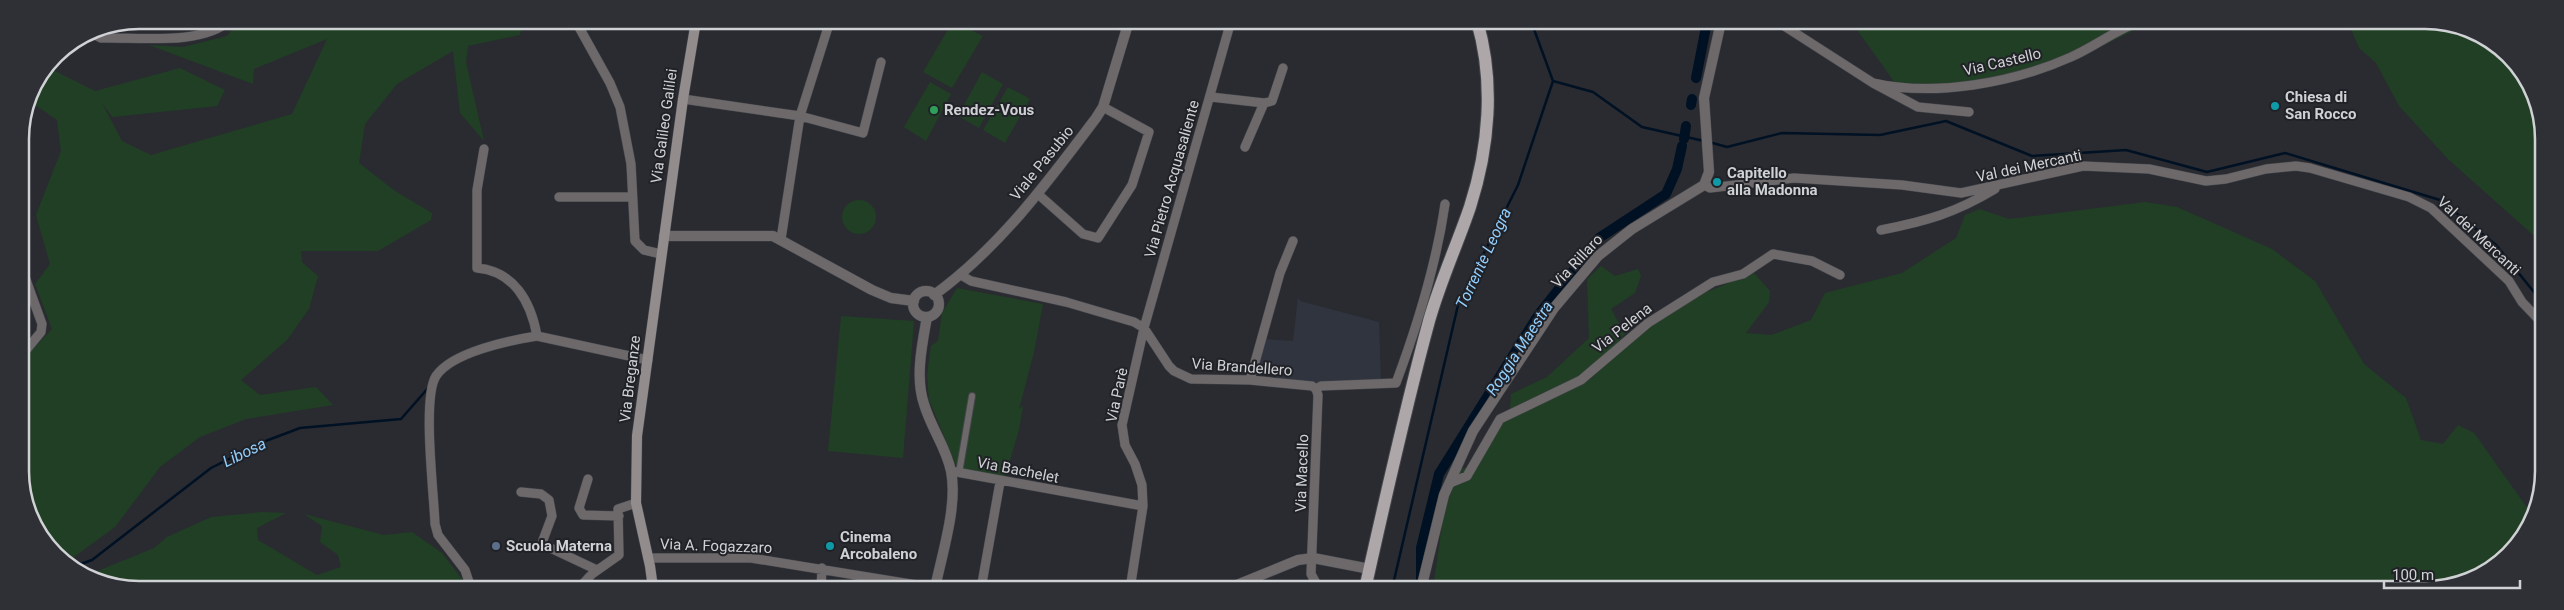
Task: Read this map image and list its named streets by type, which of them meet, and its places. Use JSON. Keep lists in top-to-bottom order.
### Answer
{
  "streets": {
    "main road": ["Via Galileo Galilei", "Via Breganze"],
    "street": [
      "Via Castello",
      "Viale Pasubio",
      "Val dei Mercanti",
      "Via Pietro Acquasaliente",
      "Via Rillaro",
      "Via Pelena",
      "Via Brandellero",
      "Via Parè",
      "Via Bachelet",
      "Via Macello",
      "Via A. Fogazzaro"
    ]
  },
  "crossings": [
    ["Via Galileo Galilei", "Via Breganze"],
    ["Val dei Mercanti", "Via Rillaro"],
    ["Via Pietro Acquasaliente", "Via Brandellero"],
    ["Via Pietro Acquasaliente", "Via Parè"],
    ["Via Rillaro", "Via Pelena"],
    ["Via Brandellero", "Via Macello"],
    ["Via Breganze", "Via A. Fogazzaro"],
    ["Via Parè", "Via Bachelet"]
  ],
  "water": ["Torrente Leogra", "Roggia Maestra", "Libosa"],
  "places": [
    "Chiesa di San Rocco",
    "Rendez-Vous",
    "Capitello alla Madonna",
    "Scuola Materna",
    "Cinema Arcobaleno"
  ],
  "scale_bar": "100 m"
}
